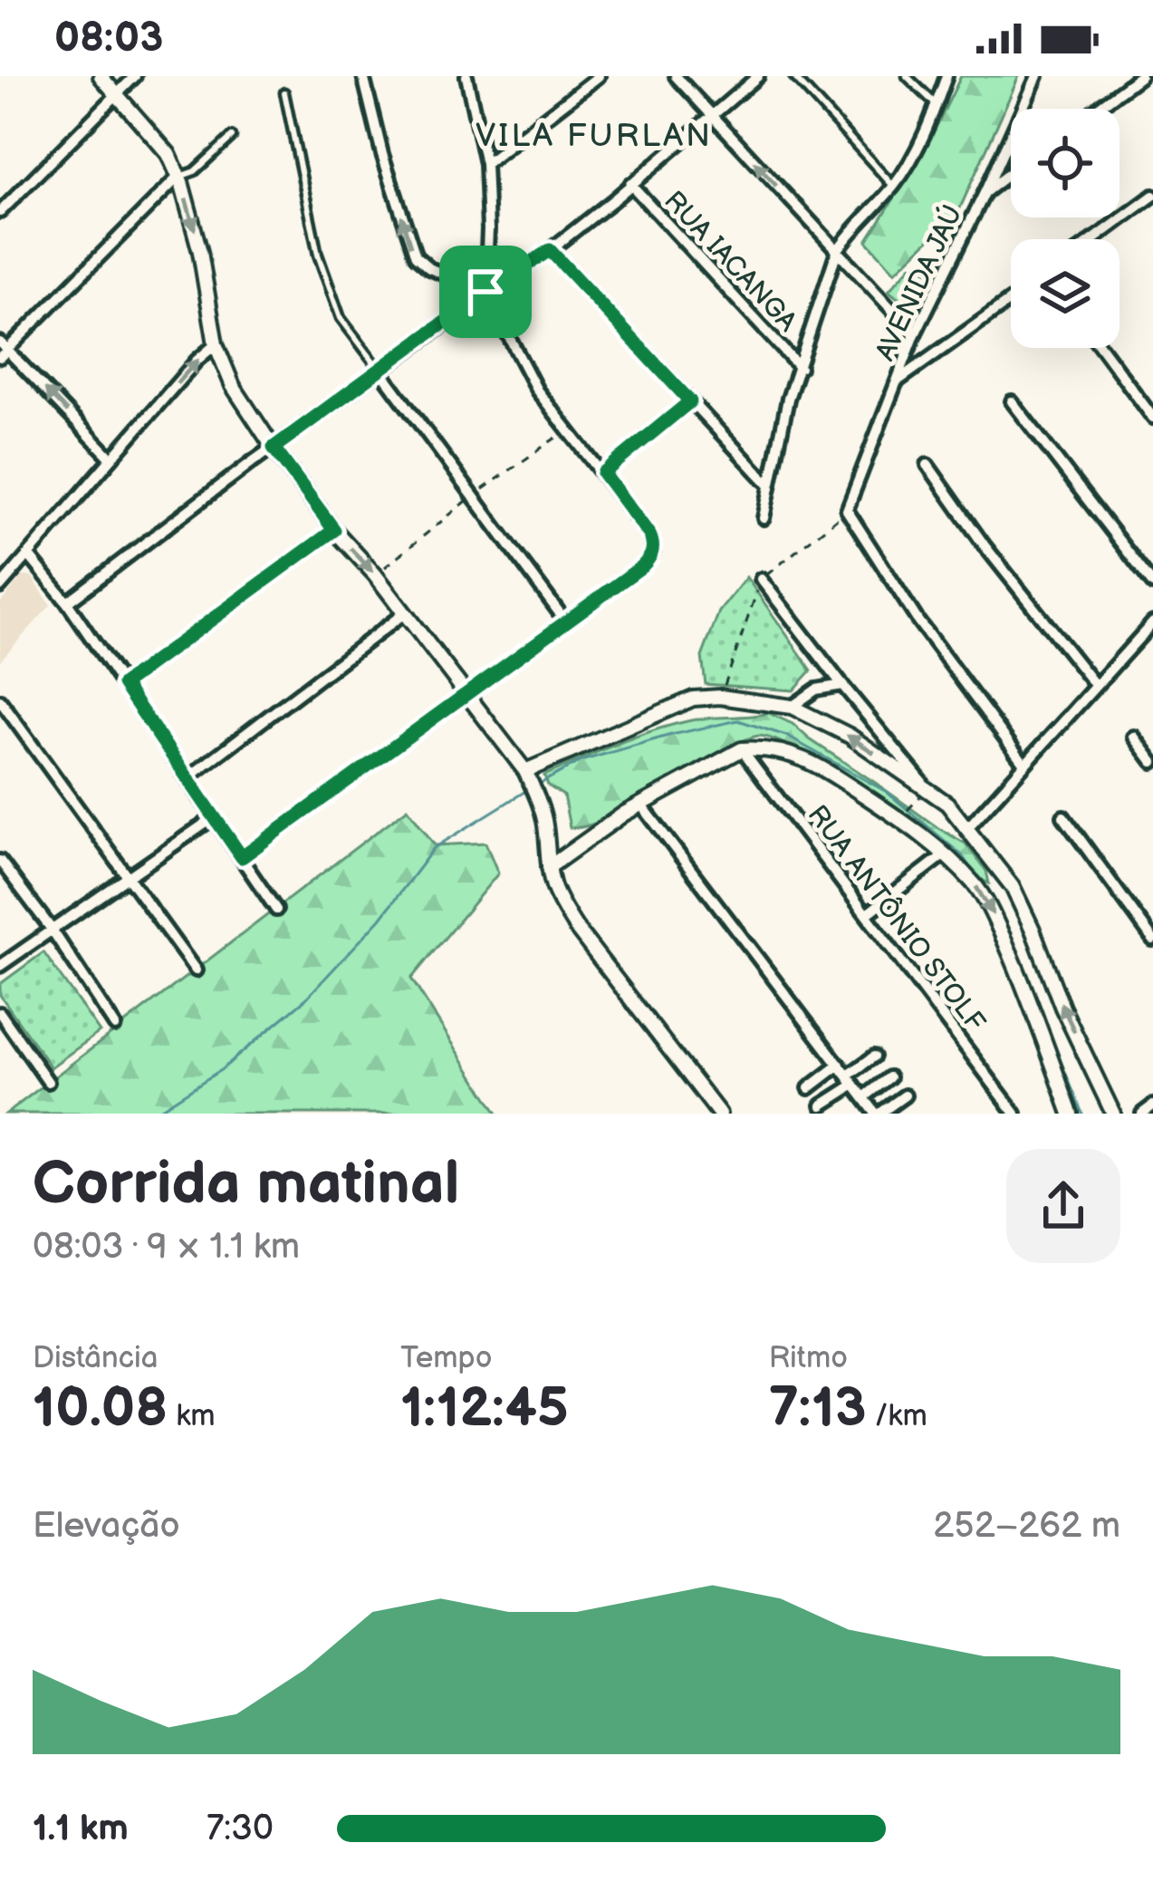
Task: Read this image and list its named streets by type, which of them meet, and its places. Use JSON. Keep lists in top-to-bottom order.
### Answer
{
  "streets": {
    "street": ["RUA IACANGA", "AVENIDA JAÚ", "RUA ANTÔNIO STOLF"]
  },
  "districts": ["VILA FURLAN"],
  "page": {
    "status": "08:03",
    "heading": ["Corrida matinal", "08:03 · 9 × 1.1 km"],
    "stats": [
      ["Distância", "10.08 km"],
      ["Tempo", "1:12:45"],
      ["Ritmo", "7:13 /km"]
    ],
    "chart": ["Elevação", "252–262 m"],
    "list": [
      {
        "name": "1.1 km",
        "note": "7:30"
      }
    ]
  }
}
